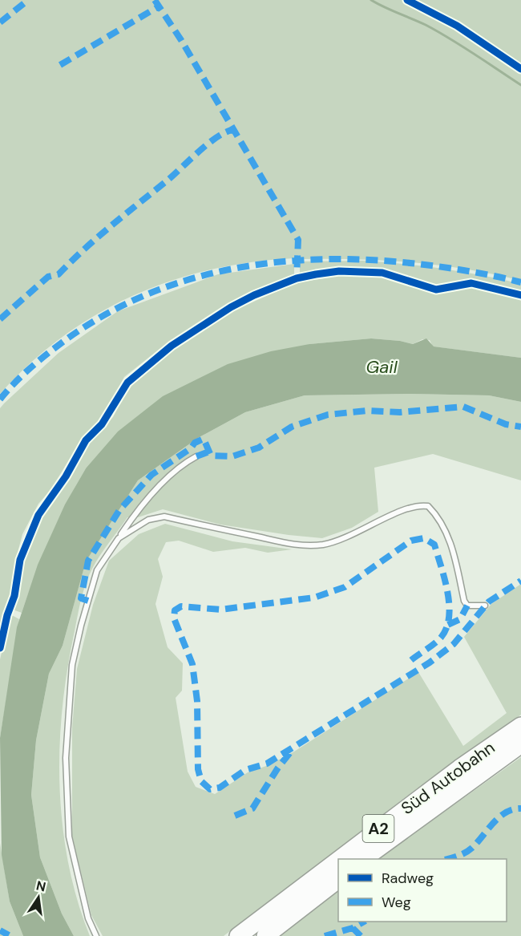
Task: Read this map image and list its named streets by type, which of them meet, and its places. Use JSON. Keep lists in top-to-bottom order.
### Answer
{
  "streets": {
    "highway": ["Süd Autobahn", "A2"]
  },
  "water": ["Gail"],
  "legend": ["Radweg", "Weg"],
  "north": "top"
}
